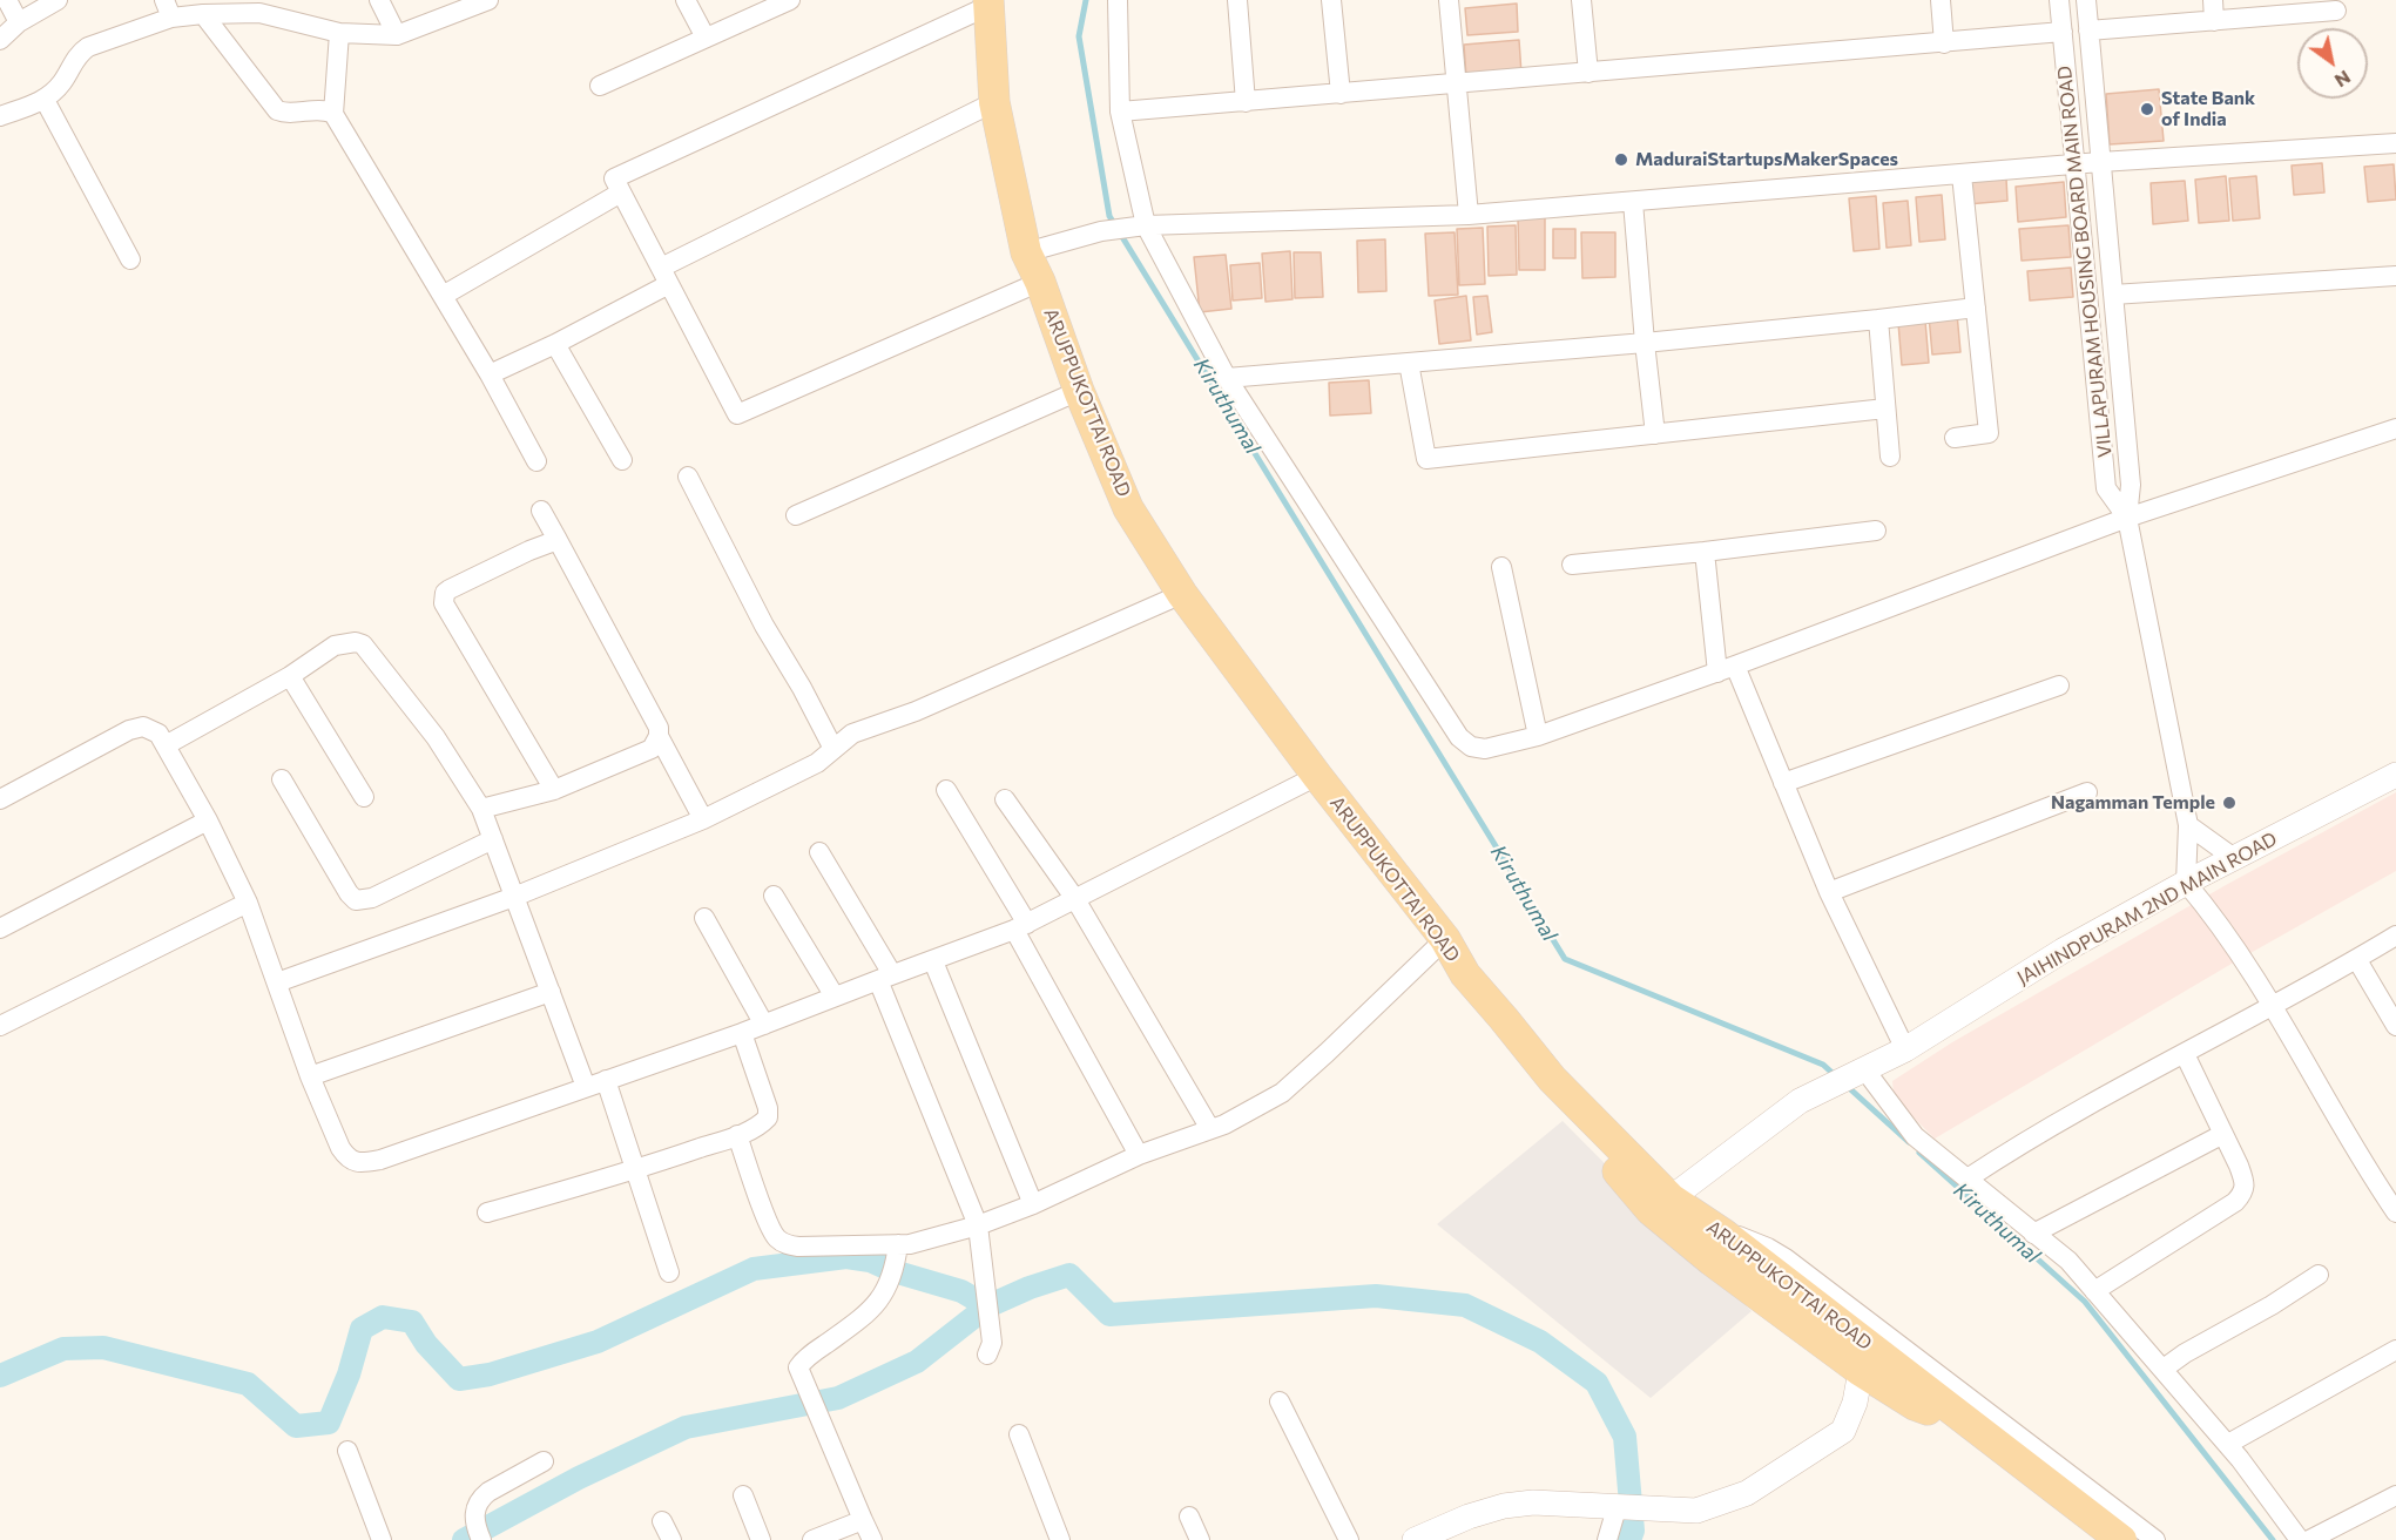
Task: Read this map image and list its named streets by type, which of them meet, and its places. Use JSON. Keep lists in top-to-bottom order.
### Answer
{
  "streets": {
    "main road": ["ARUPPUKOTTAI ROAD"],
    "street": ["VILLAPURAM HOUSING BOARD MAIN ROAD", "JAIHINDPURAM 2ND MAIN ROAD"]
  },
  "crossings": [
    ["VILLAPURAM HOUSING BOARD MAIN ROAD", "JAIHINDPURAM 2ND MAIN ROAD"],
    ["ARUPPUKOTTAI ROAD", "JAIHINDPURAM 2ND MAIN ROAD"]
  ],
  "water": ["Kiruthumal"],
  "places": ["State Bank of India", "MaduraiStartupsMakerSpaces", "Nagamman Temple"],
  "north": "bottom right"
}
